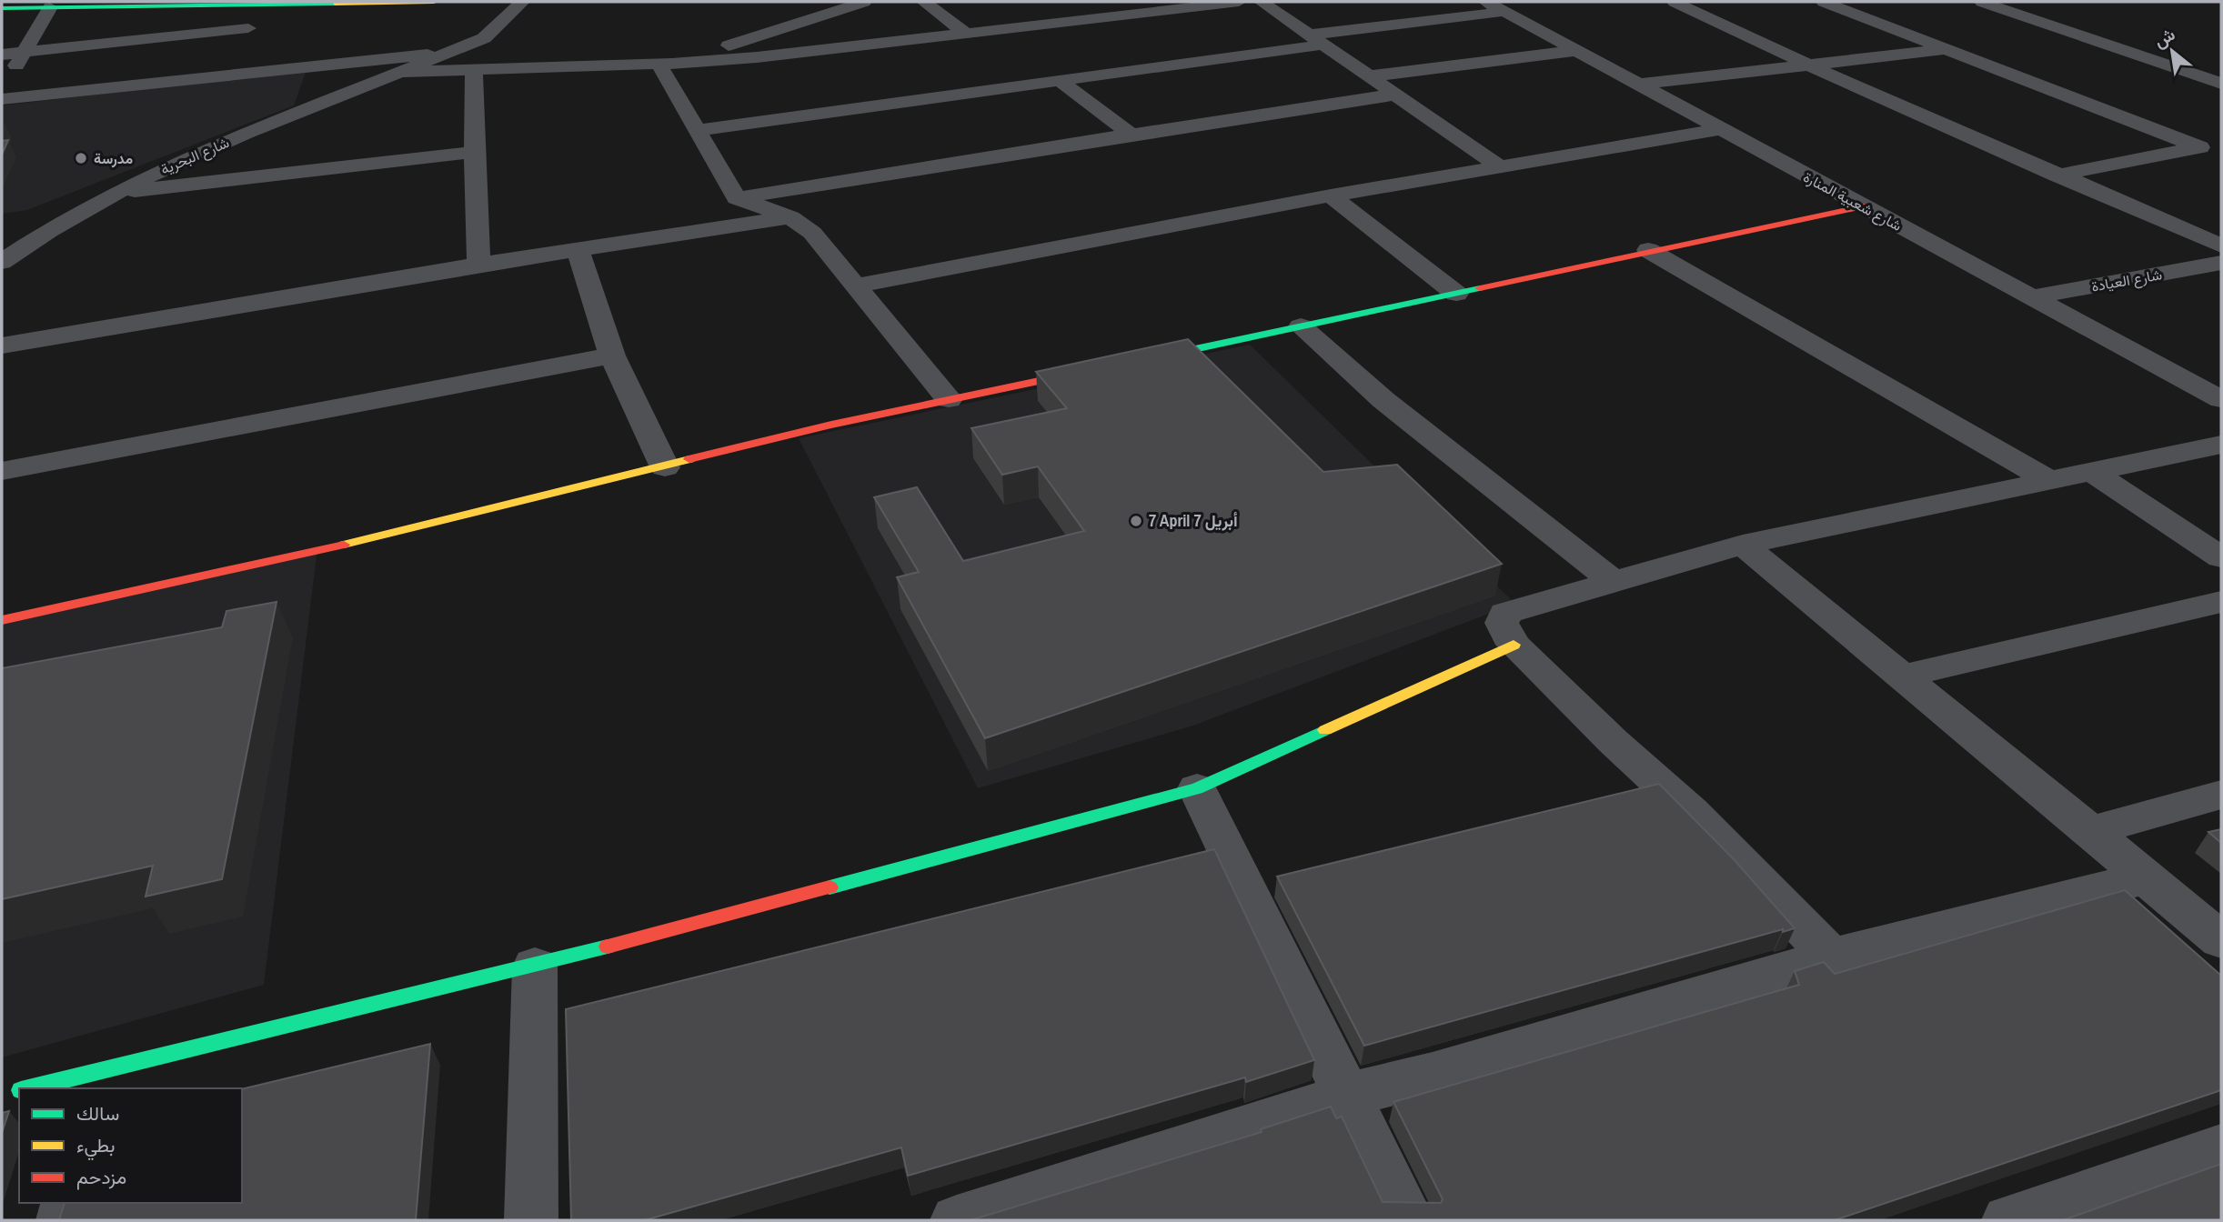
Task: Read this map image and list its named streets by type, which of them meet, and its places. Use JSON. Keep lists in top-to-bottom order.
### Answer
{
  "streets": {
    "street": ["شارع البحرية", "شارع شعبية المنارة", "شارع العيادة"]
  },
  "crossings": [
    ["شارع شعبية المنارة", "شارع العيادة"]
  ],
  "places": ["مدرسة", "7 April 7 أبريل"],
  "legend": ["سالك", "بطيء", "مزدحم"],
  "north": "top left"
}
